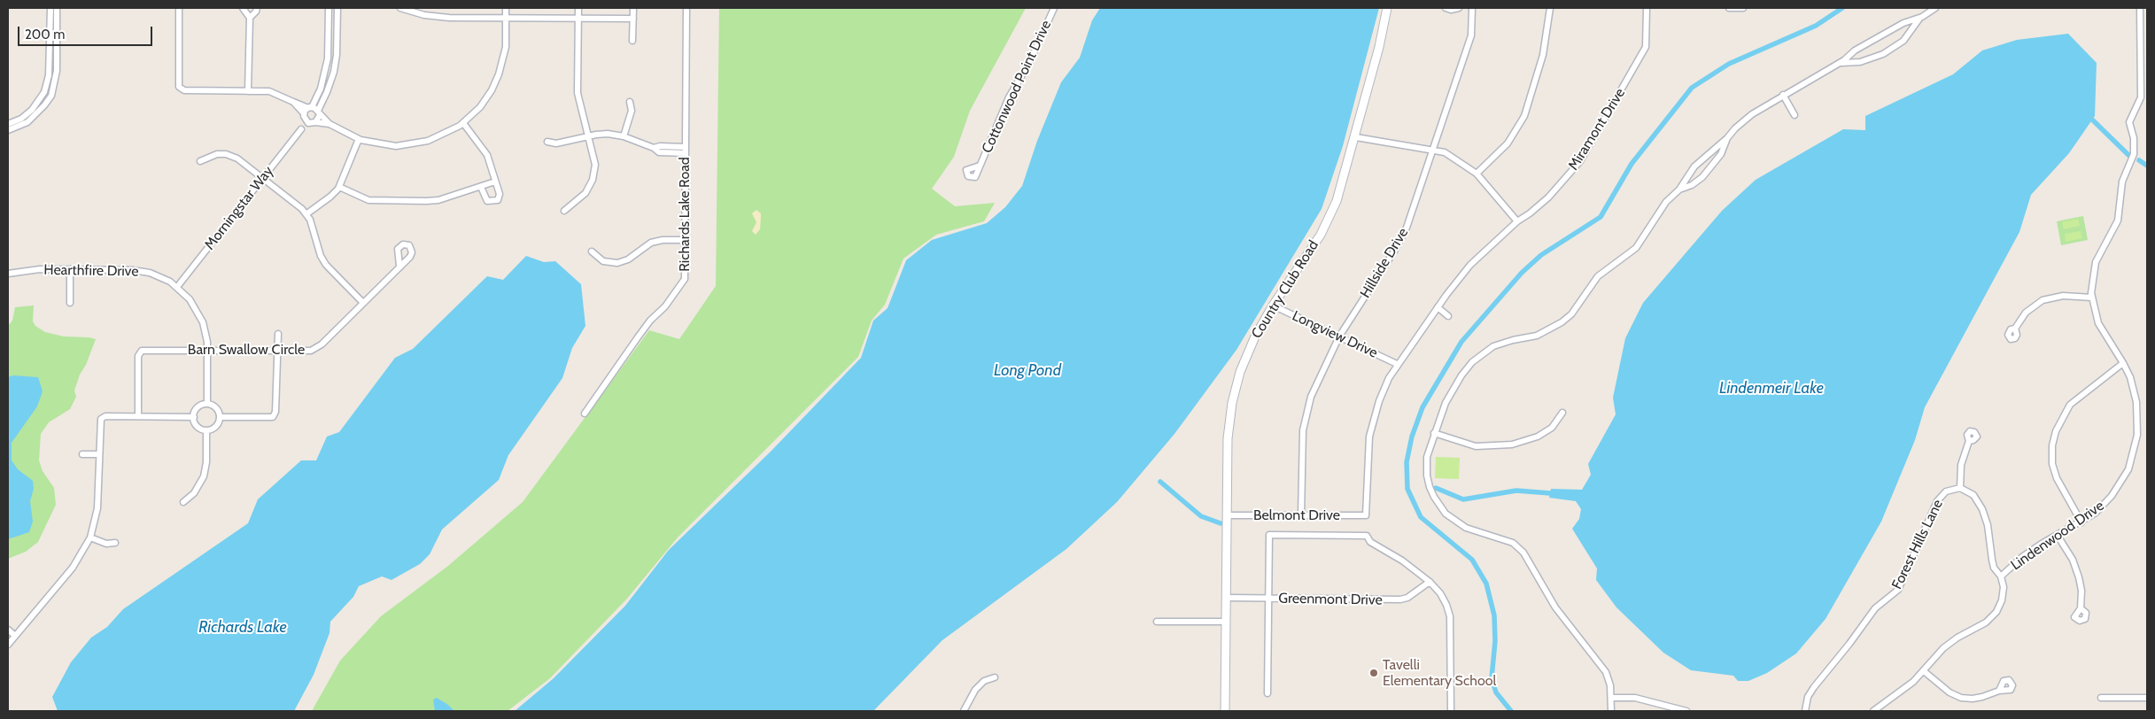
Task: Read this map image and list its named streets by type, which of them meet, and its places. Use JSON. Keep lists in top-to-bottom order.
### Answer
{
  "streets": {
    "street": [
      "Cottonwood Point Drive",
      "Miramont Drive",
      "Morningstar Way",
      "Richards Lake Road",
      "Hillside Drive",
      "Hearthfire Drive",
      "Country Club Road",
      "Longview Drive",
      "Barn Swallow Circle",
      "Belmont Drive",
      "Lindenwood Drive",
      "Forest Hills Lane",
      "Greenmont Drive"
    ]
  },
  "crossings": [
    ["Miramont Drive", "Longview Drive"],
    ["Miramont Drive", "Belmont Drive"],
    ["Morningstar Way", "Hearthfire Drive"],
    ["Hillside Drive", "Longview Drive"],
    ["Hillside Drive", "Belmont Drive"],
    ["Hearthfire Drive", "Barn Swallow Circle"],
    ["Country Club Road", "Longview Drive"],
    ["Country Club Road", "Belmont Drive"],
    ["Country Club Road", "Greenmont Drive"],
    ["Lindenwood Drive", "Forest Hills Lane"]
  ],
  "water": ["Long Pond", "Lindenmeir Lake", "Richards Lake"],
  "places": ["Tavelli Elementary School"],
  "scale_bar": "200 m"
}
